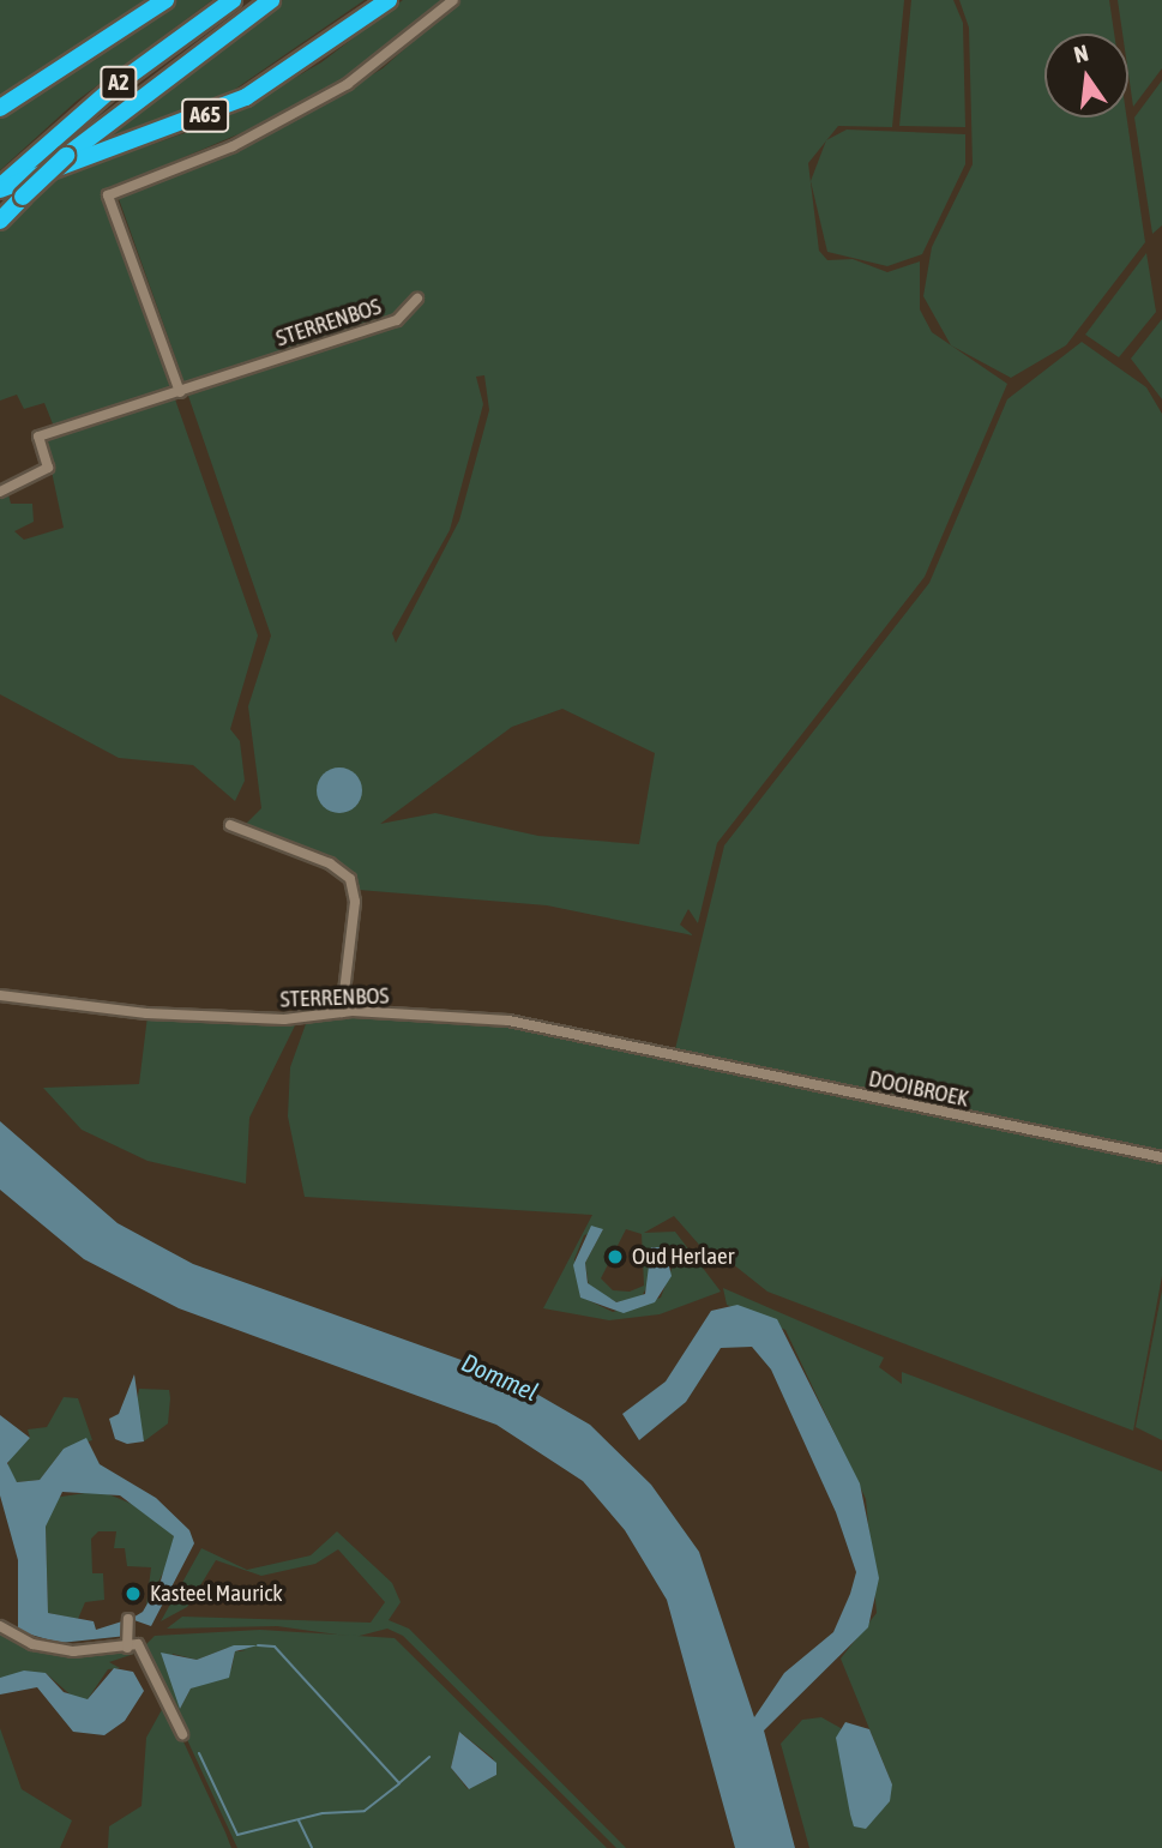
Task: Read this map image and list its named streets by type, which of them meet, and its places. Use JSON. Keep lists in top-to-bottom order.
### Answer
{
  "streets": {
    "highway": ["A2", "A65"],
    "street": ["STERRENBOS", "DOOIBROEK"]
  },
  "crossings": [
    ["A2", "A65"],
    ["STERRENBOS", "DOOIBROEK"]
  ],
  "water": ["Dommel"],
  "places": ["Oud Herlaer", "Kasteel Maurick"],
  "north": "top"
}
